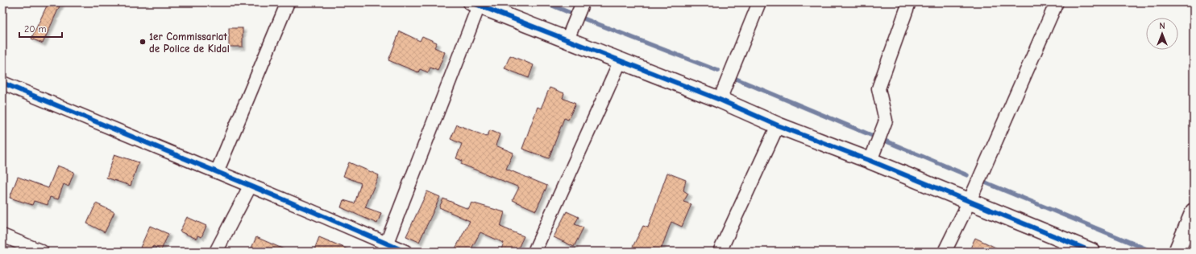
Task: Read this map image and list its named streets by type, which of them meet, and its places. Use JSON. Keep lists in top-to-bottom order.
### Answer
{
  "places": ["1er Commissariat de Police de Kidal"],
  "scale_bar": "20 m",
  "north": "top"
}
